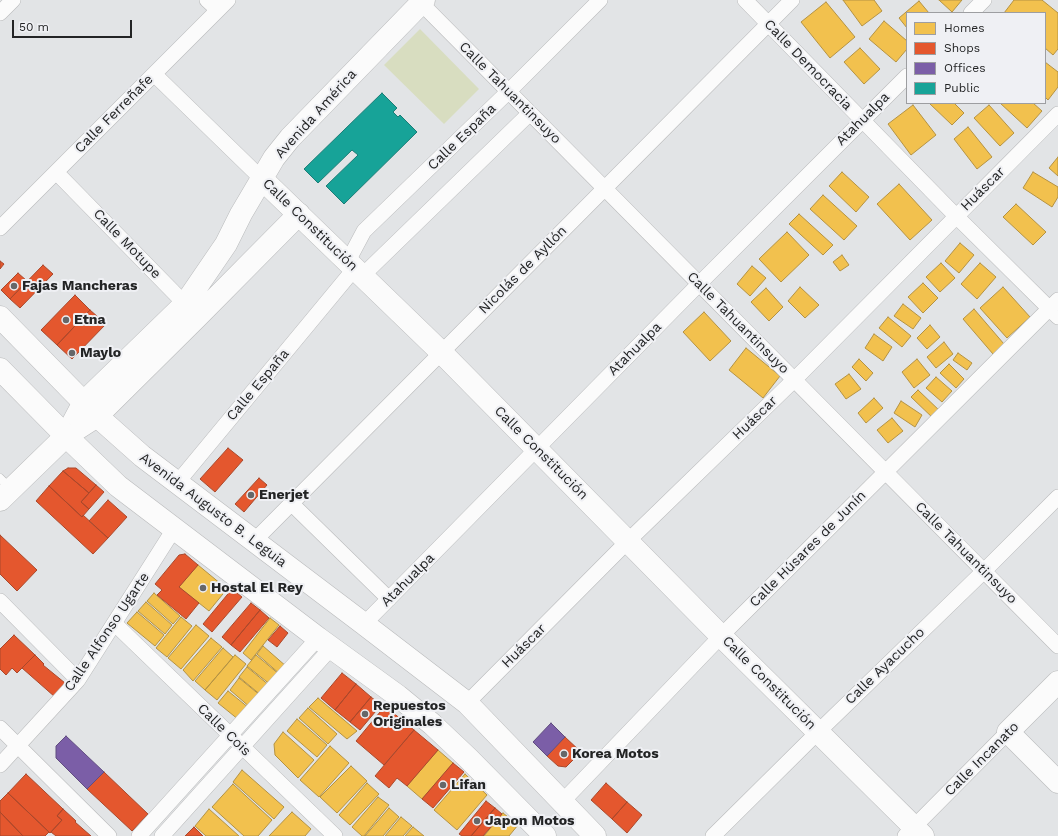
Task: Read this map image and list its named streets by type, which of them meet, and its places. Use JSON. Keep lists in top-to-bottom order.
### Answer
{
  "streets": {
    "street": [
      "Calle Democracia",
      "Calle Tahuantinsuyo",
      "Calle Ferreñafe",
      "Avenida América",
      "Atahualpa",
      "Calle España",
      "Huáscar",
      "Calle Constitución",
      "Calle Motupe",
      "Nicolás de Ayllón",
      "Avenida Augusto B. Leguia",
      "Calle Húsares de Junín",
      "Calle Alfonso Ugarte",
      "Calle Ayacucho",
      "Calle Cois",
      "Calle Incanato"
    ]
  },
  "crossings": [
    ["Calle Democracia", "Atahualpa"],
    ["Calle Democracia", "Huáscar"],
    ["Calle Democracia", "Nicolás de Ayllón"],
    ["Calle Democracia", "Calle Húsares de Junín"],
    ["Calle Tahuantinsuyo", "Avenida América"],
    ["Calle Tahuantinsuyo", "Atahualpa"],
    ["Calle Tahuantinsuyo", "Calle España"],
    ["Calle Tahuantinsuyo", "Huáscar"],
    ["Calle Tahuantinsuyo", "Nicolás de Ayllón"],
    ["Calle Tahuantinsuyo", "Calle Húsares de Junín"],
    ["Calle Tahuantinsuyo", "Calle Ayacucho"],
    ["Calle Ferreñafe", "Calle Constitución"],
    ["Calle Ferreñafe", "Calle Motupe"],
    ["Avenida América", "Calle Constitución"],
    ["Avenida América", "Calle Motupe"],
    ["Avenida América", "Avenida Augusto B. Leguia"],
    ["Atahualpa", "Calle Constitución"],
    ["Atahualpa", "Avenida Augusto B. Leguia"],
    ["Calle España", "Calle Constitución"],
    ["Calle España", "Avenida Augusto B. Leguia"],
    ["Huáscar", "Calle Constitución"],
    ["Huáscar", "Avenida Augusto B. Leguia"],
    ["Calle Constitución", "Nicolás de Ayllón"],
    ["Calle Constitución", "Calle Húsares de Junín"],
    ["Calle Constitución", "Calle Ayacucho"],
    ["Calle Constitución", "Calle Incanato"],
    ["Nicolás de Ayllón", "Avenida Augusto B. Leguia"],
    ["Avenida Augusto B. Leguia", "Calle Húsares de Junín"],
    ["Calle Alfonso Ugarte", "Calle Cois"]
  ],
  "places": [
    "Fajas Mancheras",
    "Etna",
    "Maylo",
    "Enerjet",
    "Hostal El Rey",
    "Repuestos Originales",
    "Korea Motos",
    "Lifan",
    "Japon Motos"
  ],
  "legend": [
    "Homes",
    "Shops",
    "Offices",
    "Public"
  ],
  "scale_bar": "50 m"
}
